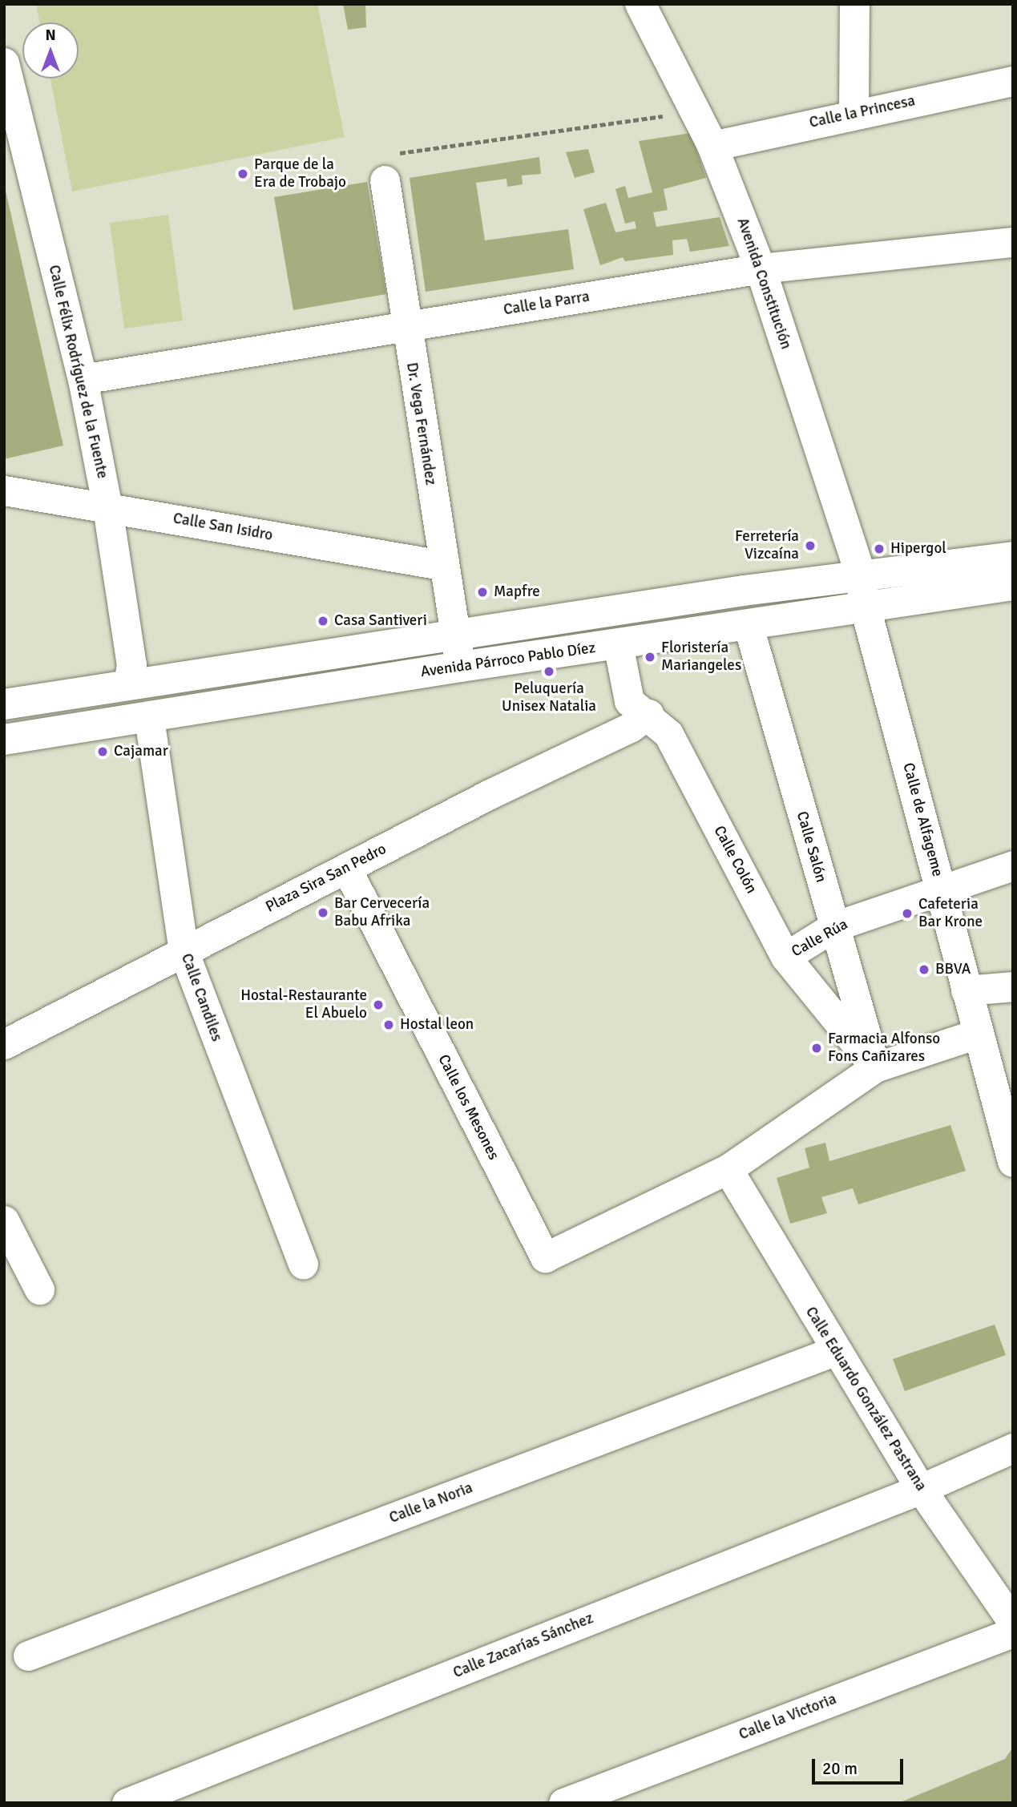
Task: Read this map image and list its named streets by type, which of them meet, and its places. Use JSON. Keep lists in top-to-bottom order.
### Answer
{
  "streets": {
    "main road": ["Avenida Constitución", "Avenida Párroco Pablo Díez", "Calle de Alfageme"],
    "street": [
      "Calle la Princesa",
      "Calle la Parra",
      "Calle Félix Rodríguez de la Fuente",
      "Dr. Vega Fernández",
      "Calle San Isidro",
      "Calle Salón",
      "Calle Colón",
      "Plaza Sira San Pedro",
      "Calle Rúa",
      "Calle Candiles",
      "Calle los Mesones",
      "Calle Eduardo González Pastrana",
      "Calle la Noria",
      "Calle Zacarías Sánchez",
      "Calle la Victoria"
    ]
  },
  "crossings": [
    ["Calle la Princesa", "Avenida Constitución"],
    ["Avenida Constitución", "Calle la Parra"],
    ["Avenida Constitución", "Avenida Párroco Pablo Díez"],
    ["Avenida Constitución", "Calle de Alfageme"],
    ["Calle la Parra", "Calle Félix Rodríguez de la Fuente"],
    ["Calle la Parra", "Dr. Vega Fernández"],
    ["Calle Félix Rodríguez de la Fuente", "Calle San Isidro"],
    ["Calle Félix Rodríguez de la Fuente", "Avenida Párroco Pablo Díez"],
    ["Dr. Vega Fernández", "Calle San Isidro"],
    ["Dr. Vega Fernández", "Avenida Párroco Pablo Díez"],
    ["Avenida Párroco Pablo Díez", "Calle de Alfageme"],
    ["Avenida Párroco Pablo Díez", "Calle Salón"],
    ["Avenida Párroco Pablo Díez", "Calle Colón"],
    ["Avenida Párroco Pablo Díez", "Calle Candiles"],
    ["Calle de Alfageme", "Calle Rúa"],
    ["Calle Salón", "Calle Colón"],
    ["Calle Salón", "Calle Rúa"],
    ["Calle Colón", "Plaza Sira San Pedro"],
    ["Calle Colón", "Calle Rúa"],
    ["Plaza Sira San Pedro", "Calle Candiles"],
    ["Plaza Sira San Pedro", "Calle los Mesones"],
    ["Calle los Mesones", "Calle Eduardo González Pastrana"],
    ["Calle Eduardo González Pastrana", "Calle la Noria"],
    ["Calle Eduardo González Pastrana", "Calle Zacarías Sánchez"]
  ],
  "places": [
    "Parque de la Era de Trobajo",
    "Ferretería Vizcaína",
    "Hipergol",
    "Mapfre",
    "Casa Santiveri",
    "Floristería Mariangeles",
    "Peluquería Unisex Natalia",
    "Cajamar",
    "Bar Cervecería Babu Afrika",
    "Cafeteria Bar Krone",
    "BBVA",
    "Hostal-Restaurante El Abuelo",
    "Hostal leon",
    "Farmacia Alfonso Fons Cañizares"
  ],
  "scale_bar": "20 m",
  "north": "top"
}
